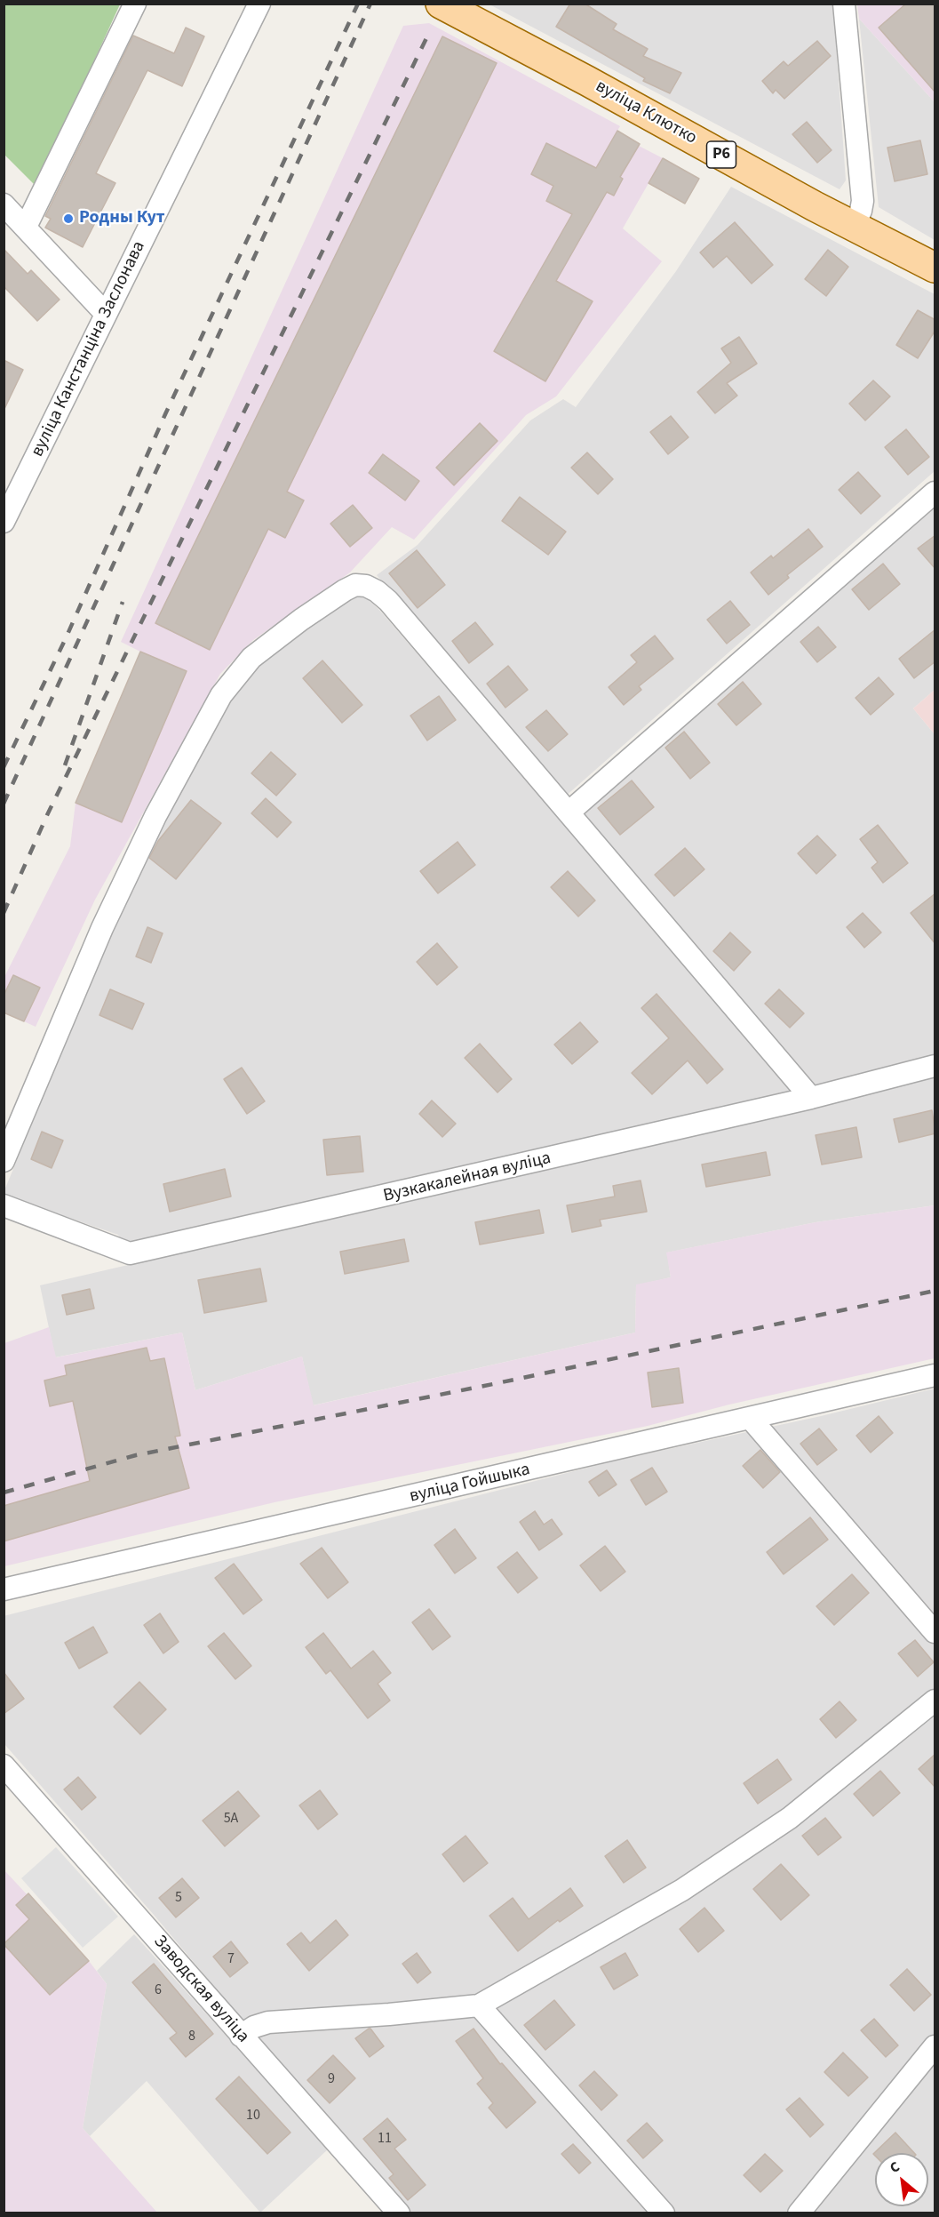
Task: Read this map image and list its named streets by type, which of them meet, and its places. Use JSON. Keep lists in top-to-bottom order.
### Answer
{
  "streets": {
    "main road": ["вуліца Клютко", "Р6"],
    "street": [
      "вуліца Канстанціна Заслонава",
      "Вузкакалейная вуліца",
      "вуліца Гойшыка",
      "Заводская вуліца"
    ]
  },
  "places": ["Родны Кут"],
  "house_numbers": [
    "5А",
    "5",
    "7",
    "6",
    "8",
    "9",
    "10",
    "11"
  ],
  "north": "top left"
}
